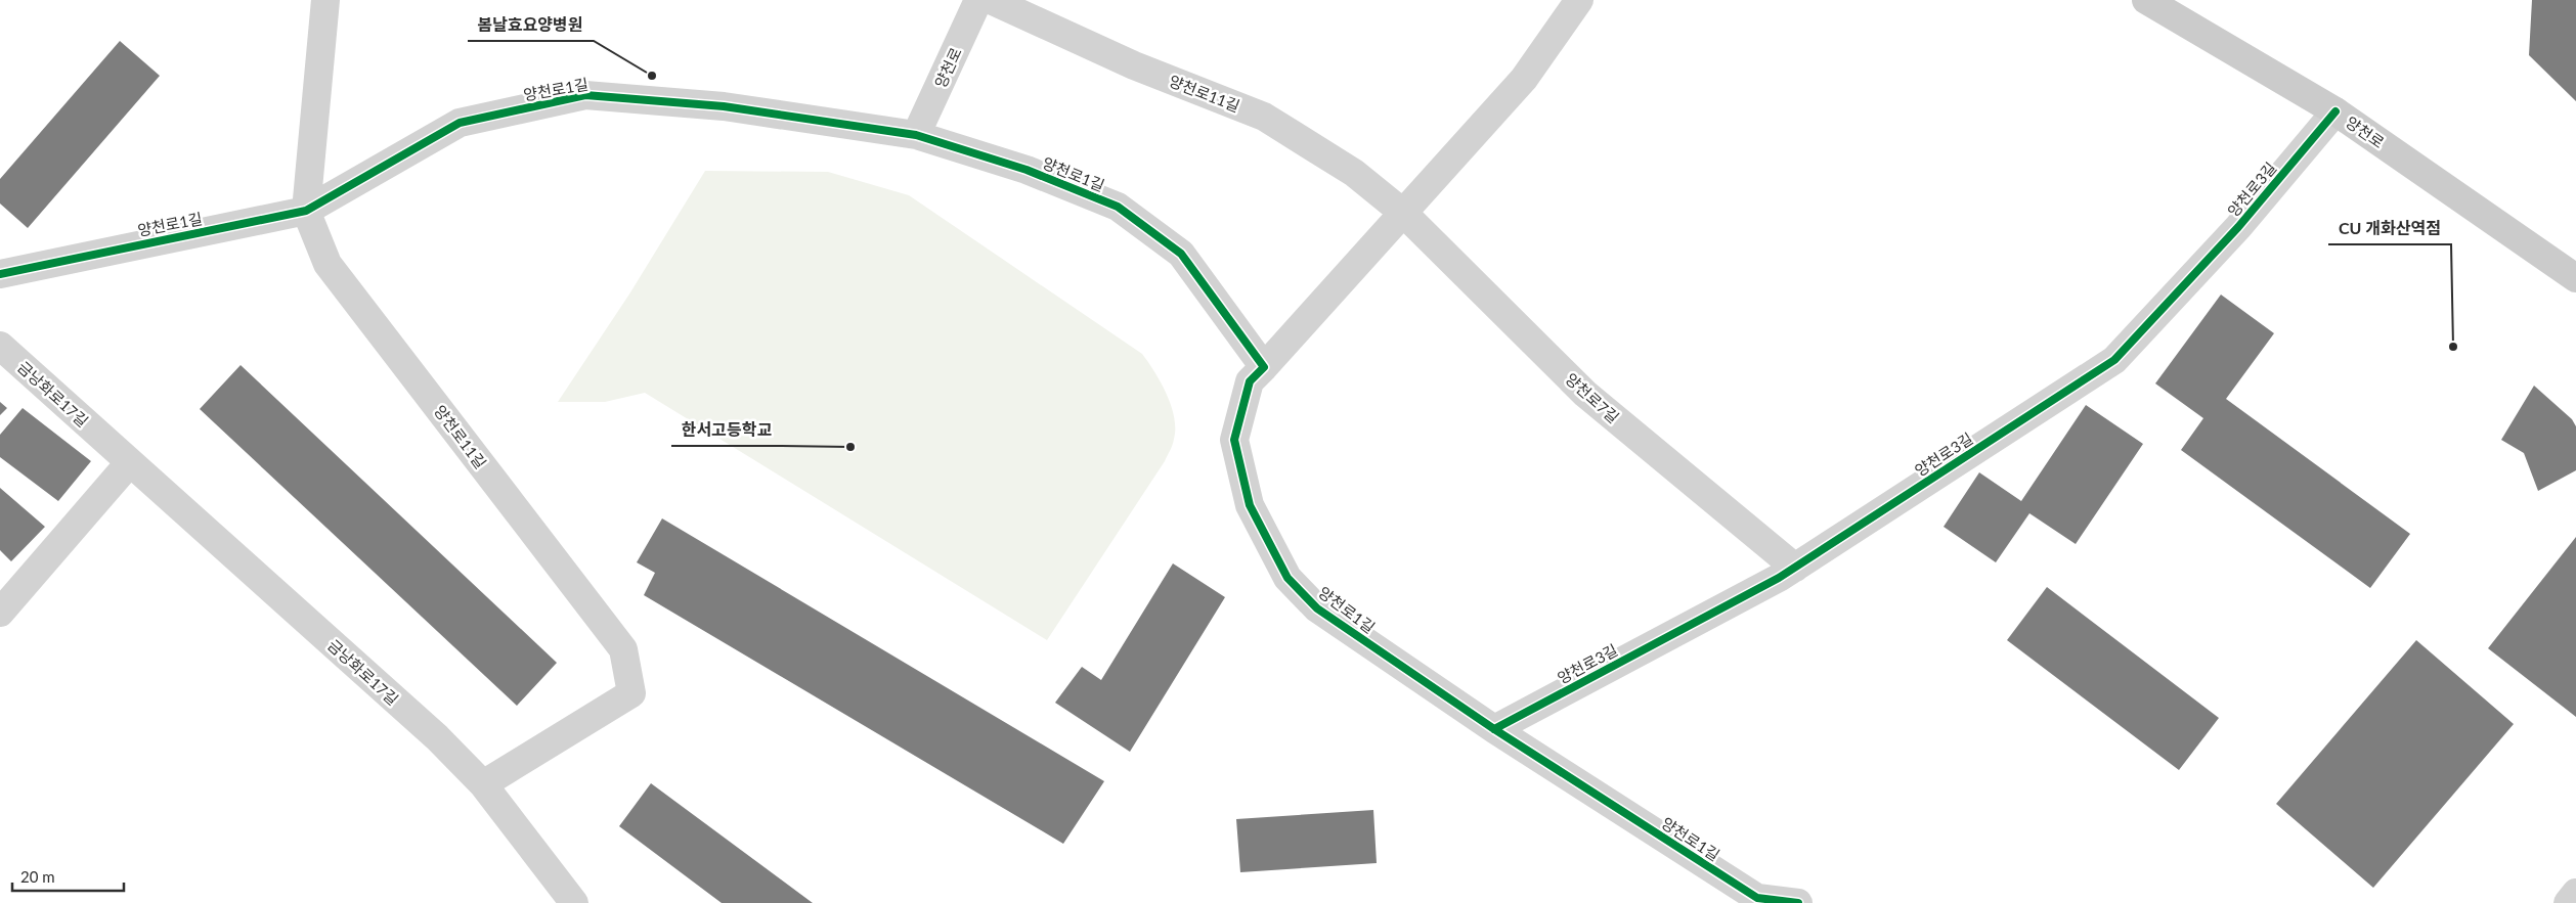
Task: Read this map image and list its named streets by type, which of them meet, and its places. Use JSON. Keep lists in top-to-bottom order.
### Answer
{
  "streets": {
    "main road": ["양천로"],
    "street": [
      "양천로1길",
      "양천로11길",
      "양천로3길",
      "금낭화로17길",
      "양천로7길"
    ]
  },
  "crossings": [
    ["양천로", "양천로1길"],
    ["양천로", "양천로3길"],
    ["양천로1길", "양천로11길"],
    ["양천로1길", "양천로3길"],
    ["양천로11길", "금낭화로17길"],
    ["양천로11길", "양천로7길"],
    ["양천로3길", "양천로7길"]
  ],
  "places": ["봄날효요양병원", "CU 개화산역점", "한서고등학교"],
  "scale_bar": "20 m"
}
